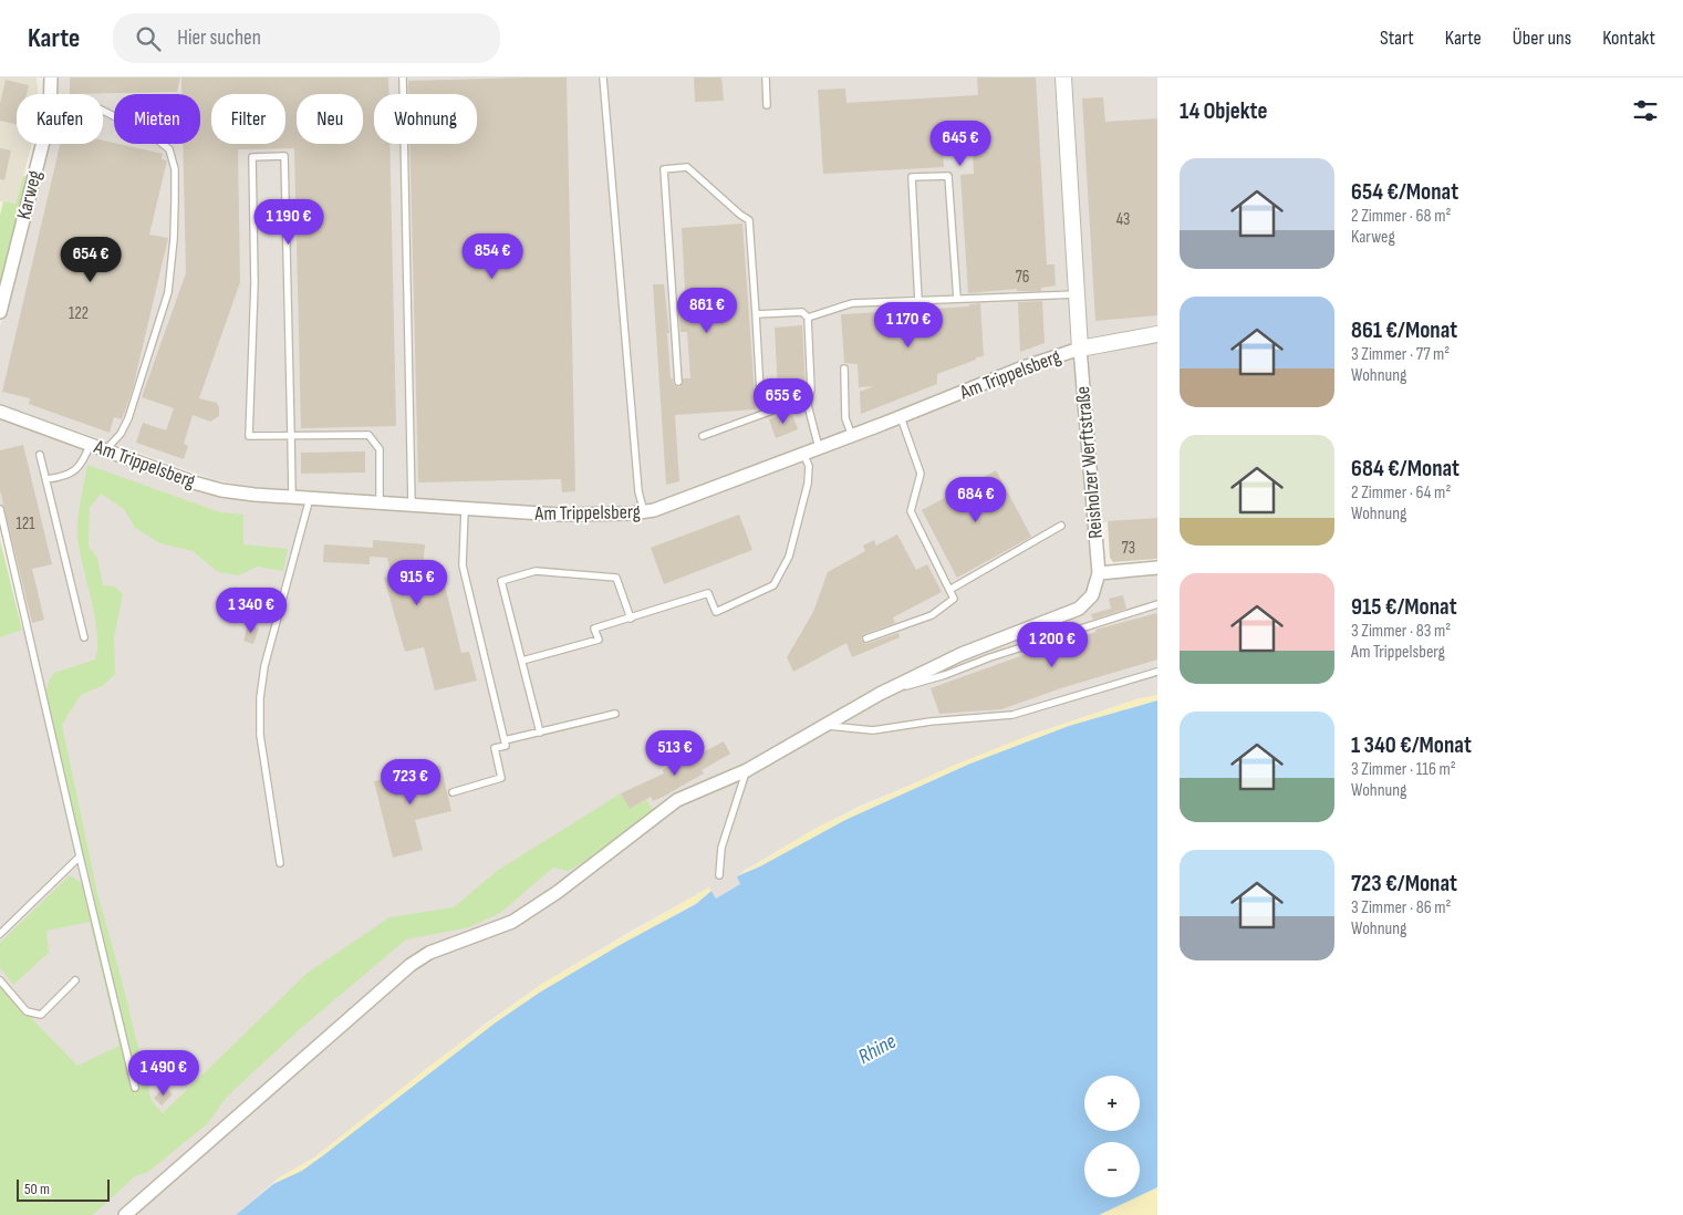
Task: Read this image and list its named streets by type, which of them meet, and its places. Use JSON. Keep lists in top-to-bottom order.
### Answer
{
  "streets": {
    "street": ["Karweg", "Am Trippelsberg", "Reisholzer Werftstraße"]
  },
  "crossings": [
    ["Am Trippelsberg", "Reisholzer Werftstraße"]
  ],
  "water": ["Rhine"],
  "house_numbers": [
    "43",
    "76",
    "122",
    "121",
    "73"
  ],
  "scale_bar": "50 m",
  "page": {
    "header": "Karte",
    "search": "Hier suchen",
    "nav": [
      "Start",
      "Karte",
      "Über uns",
      "Kontakt"
    ],
    "heading": "14 Objekte",
    "chip": [
      "Kaufen",
      "Mieten",
      "Filter",
      "Neu",
      "Wohnung"
    ],
    "price": [
      "645 €",
      "1 190 €",
      "854 €",
      "654 €",
      "861 €",
      "1 170 €",
      "655 €",
      "684 €",
      "915 €",
      "1 340 €",
      "1 200 €",
      "513 €",
      "723 €",
      "1 490 €"
    ],
    "list": [
      {
        "name": "654 €/Monat",
        "note": "2 Zimmer · 68 m² · Karweg"
      },
      {
        "name": "861 €/Monat",
        "note": "3 Zimmer · 77 m² · Wohnung"
      },
      {
        "name": "684 €/Monat",
        "note": "2 Zimmer · 64 m² · Wohnung"
      },
      {
        "name": "915 €/Monat",
        "note": "3 Zimmer · 83 m² · Am Trippelsberg"
      },
      {
        "name": "1 340 €/Monat",
        "note": "3 Zimmer · 116 m² · Wohnung"
      },
      {
        "name": "723 €/Monat",
        "note": "3 Zimmer · 86 m² · Wohnung"
      }
    ],
    "map_buttons": ["+", "−"],
    "scale": "50 m"
  }
}
